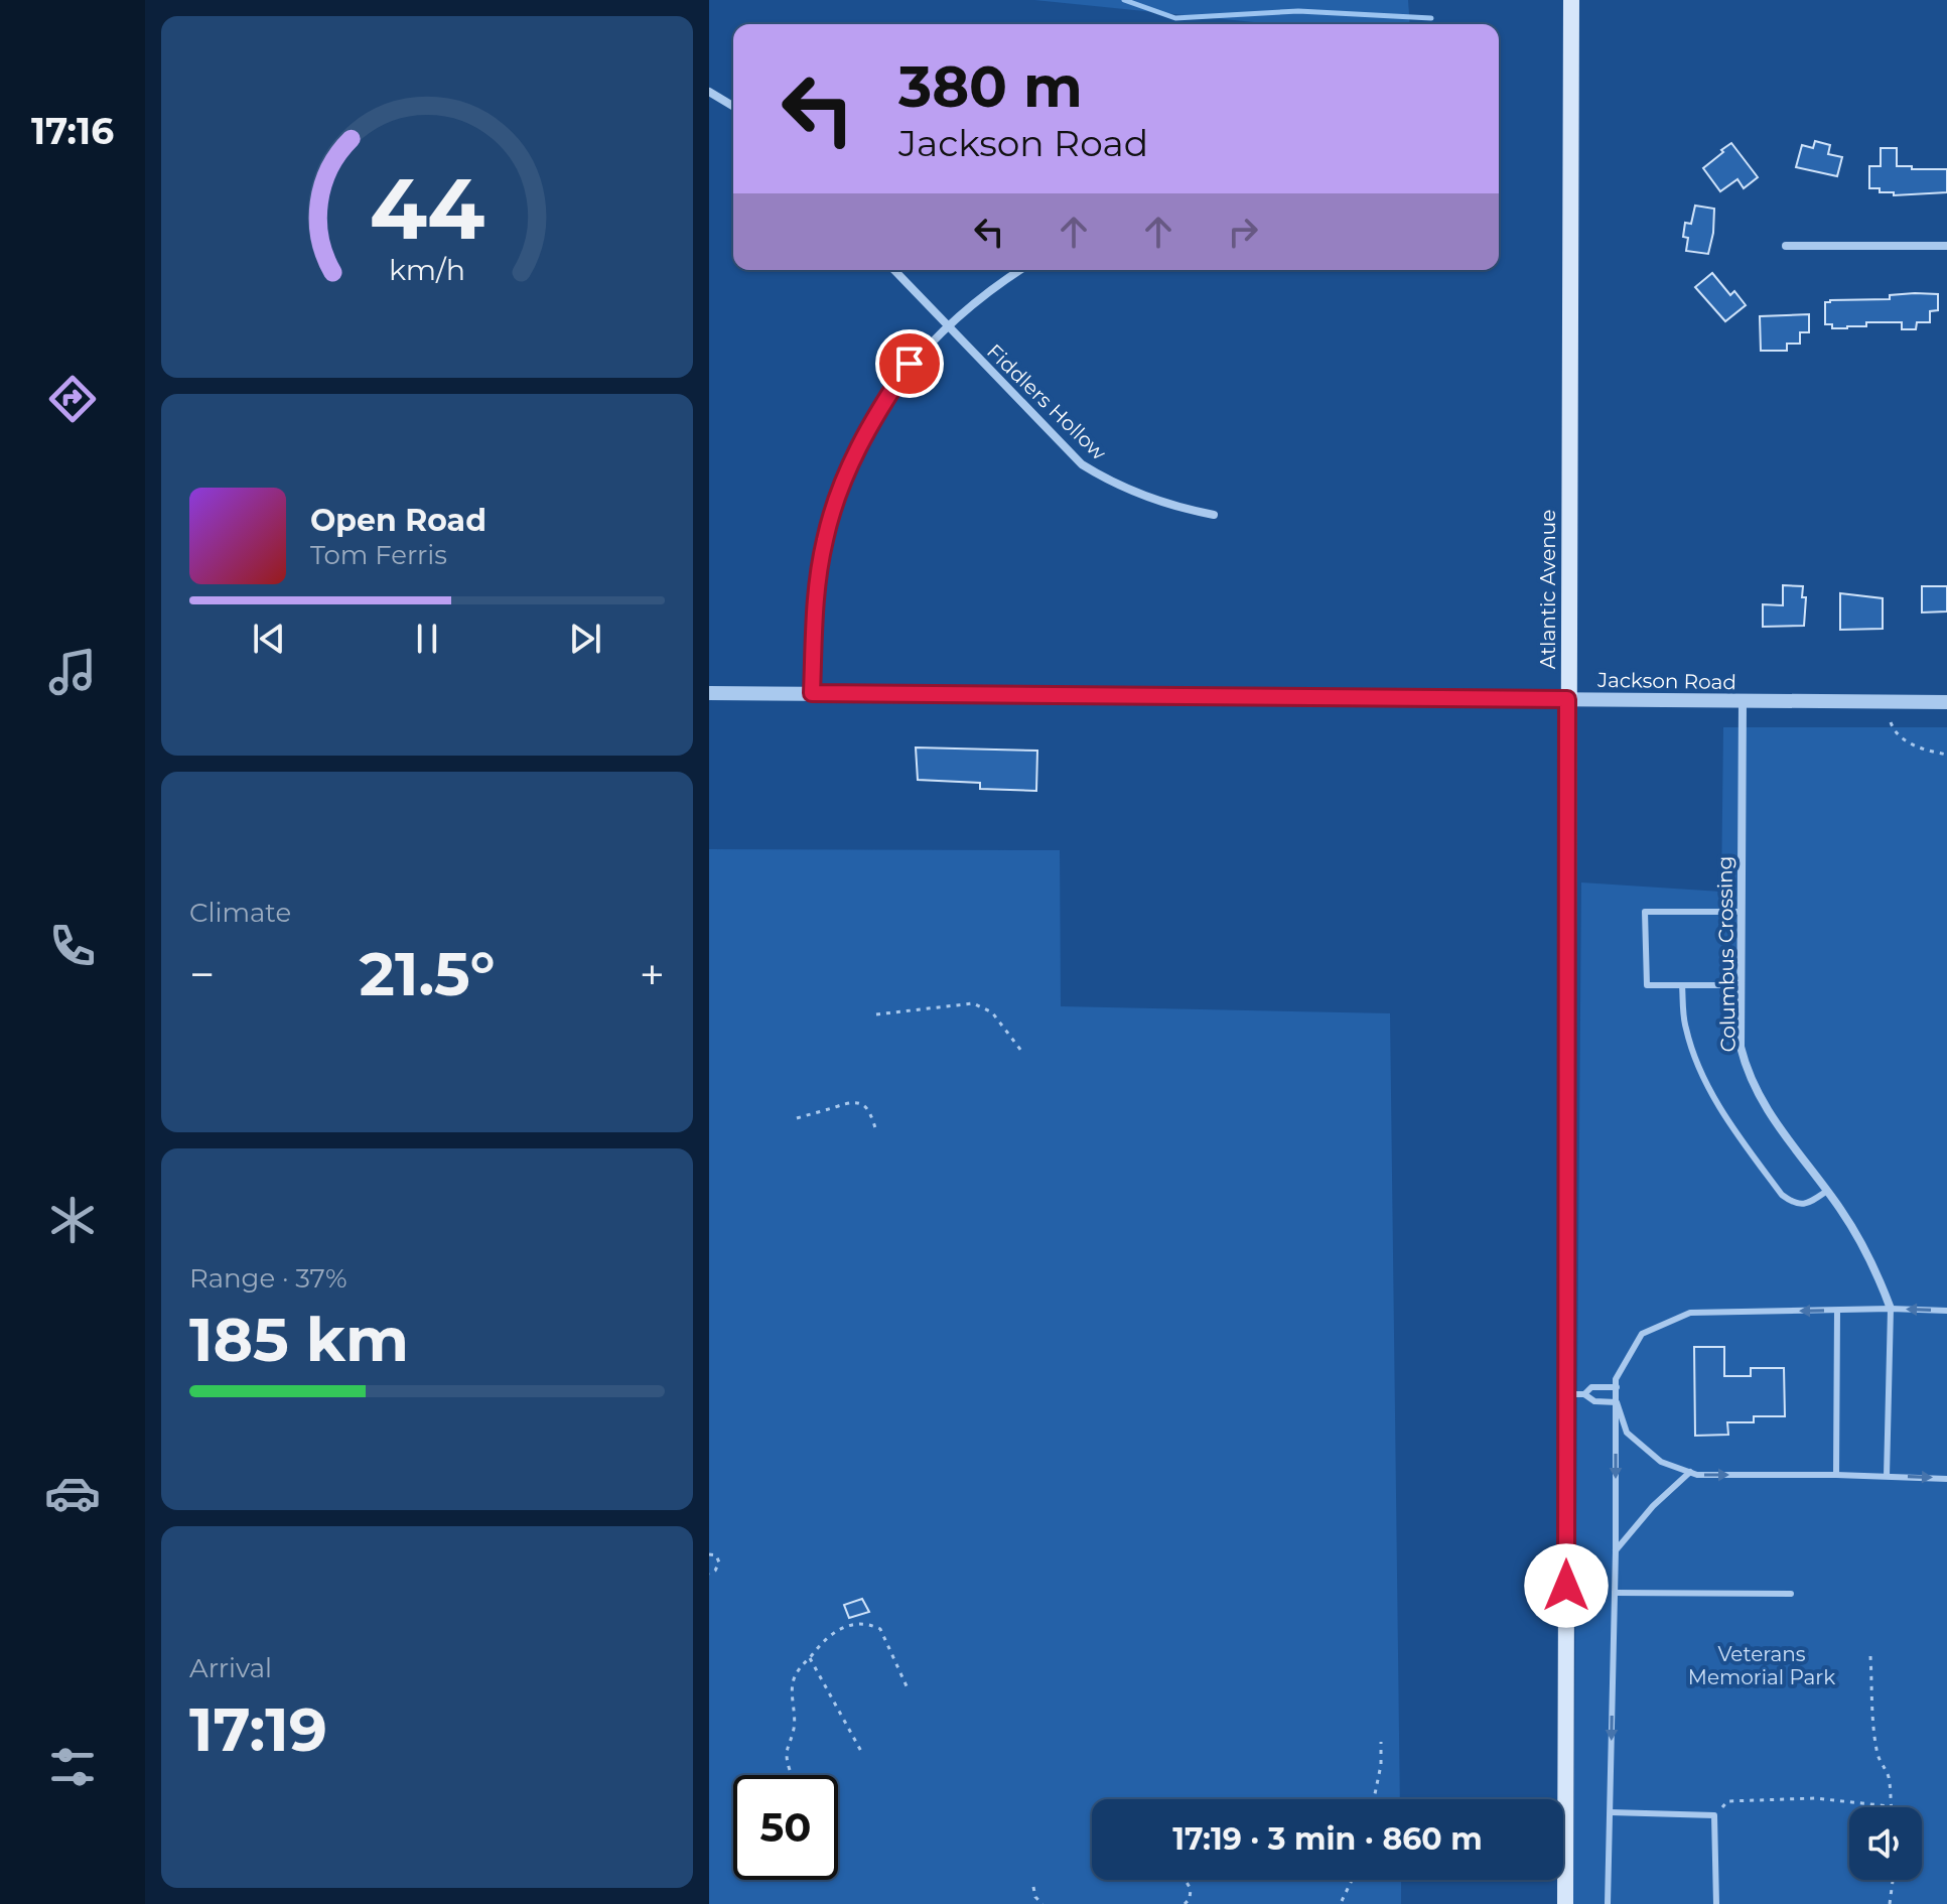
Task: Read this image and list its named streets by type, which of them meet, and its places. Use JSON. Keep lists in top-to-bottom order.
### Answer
{
  "streets": {
    "main road": ["Atlantic Avenue"],
    "street": ["Fiddlers Hollow", "Jackson Road", "Columbus Crossing"]
  },
  "crossings": [
    ["Atlantic Avenue", "Jackson Road"],
    ["Jackson Road", "Columbus Crossing"]
  ],
  "parks": ["Veterans Memorial Park"],
  "page": {
    "tabs": "17:16",
    "turn": ["380 m", "Jackson Road"],
    "song": ["Open Road", "Tom Ferris"],
    "tile": [
      "Climate",
      ["Range · 37%", "185 km"],
      ["Arrival", "17:19"]
    ],
    "heat": ["−", "21.5°", "+"],
    "limit": "50",
    "trip": "17:19 · 3 min · 860 m",
    "gauge": ["44", "km/h"]
  }
}
